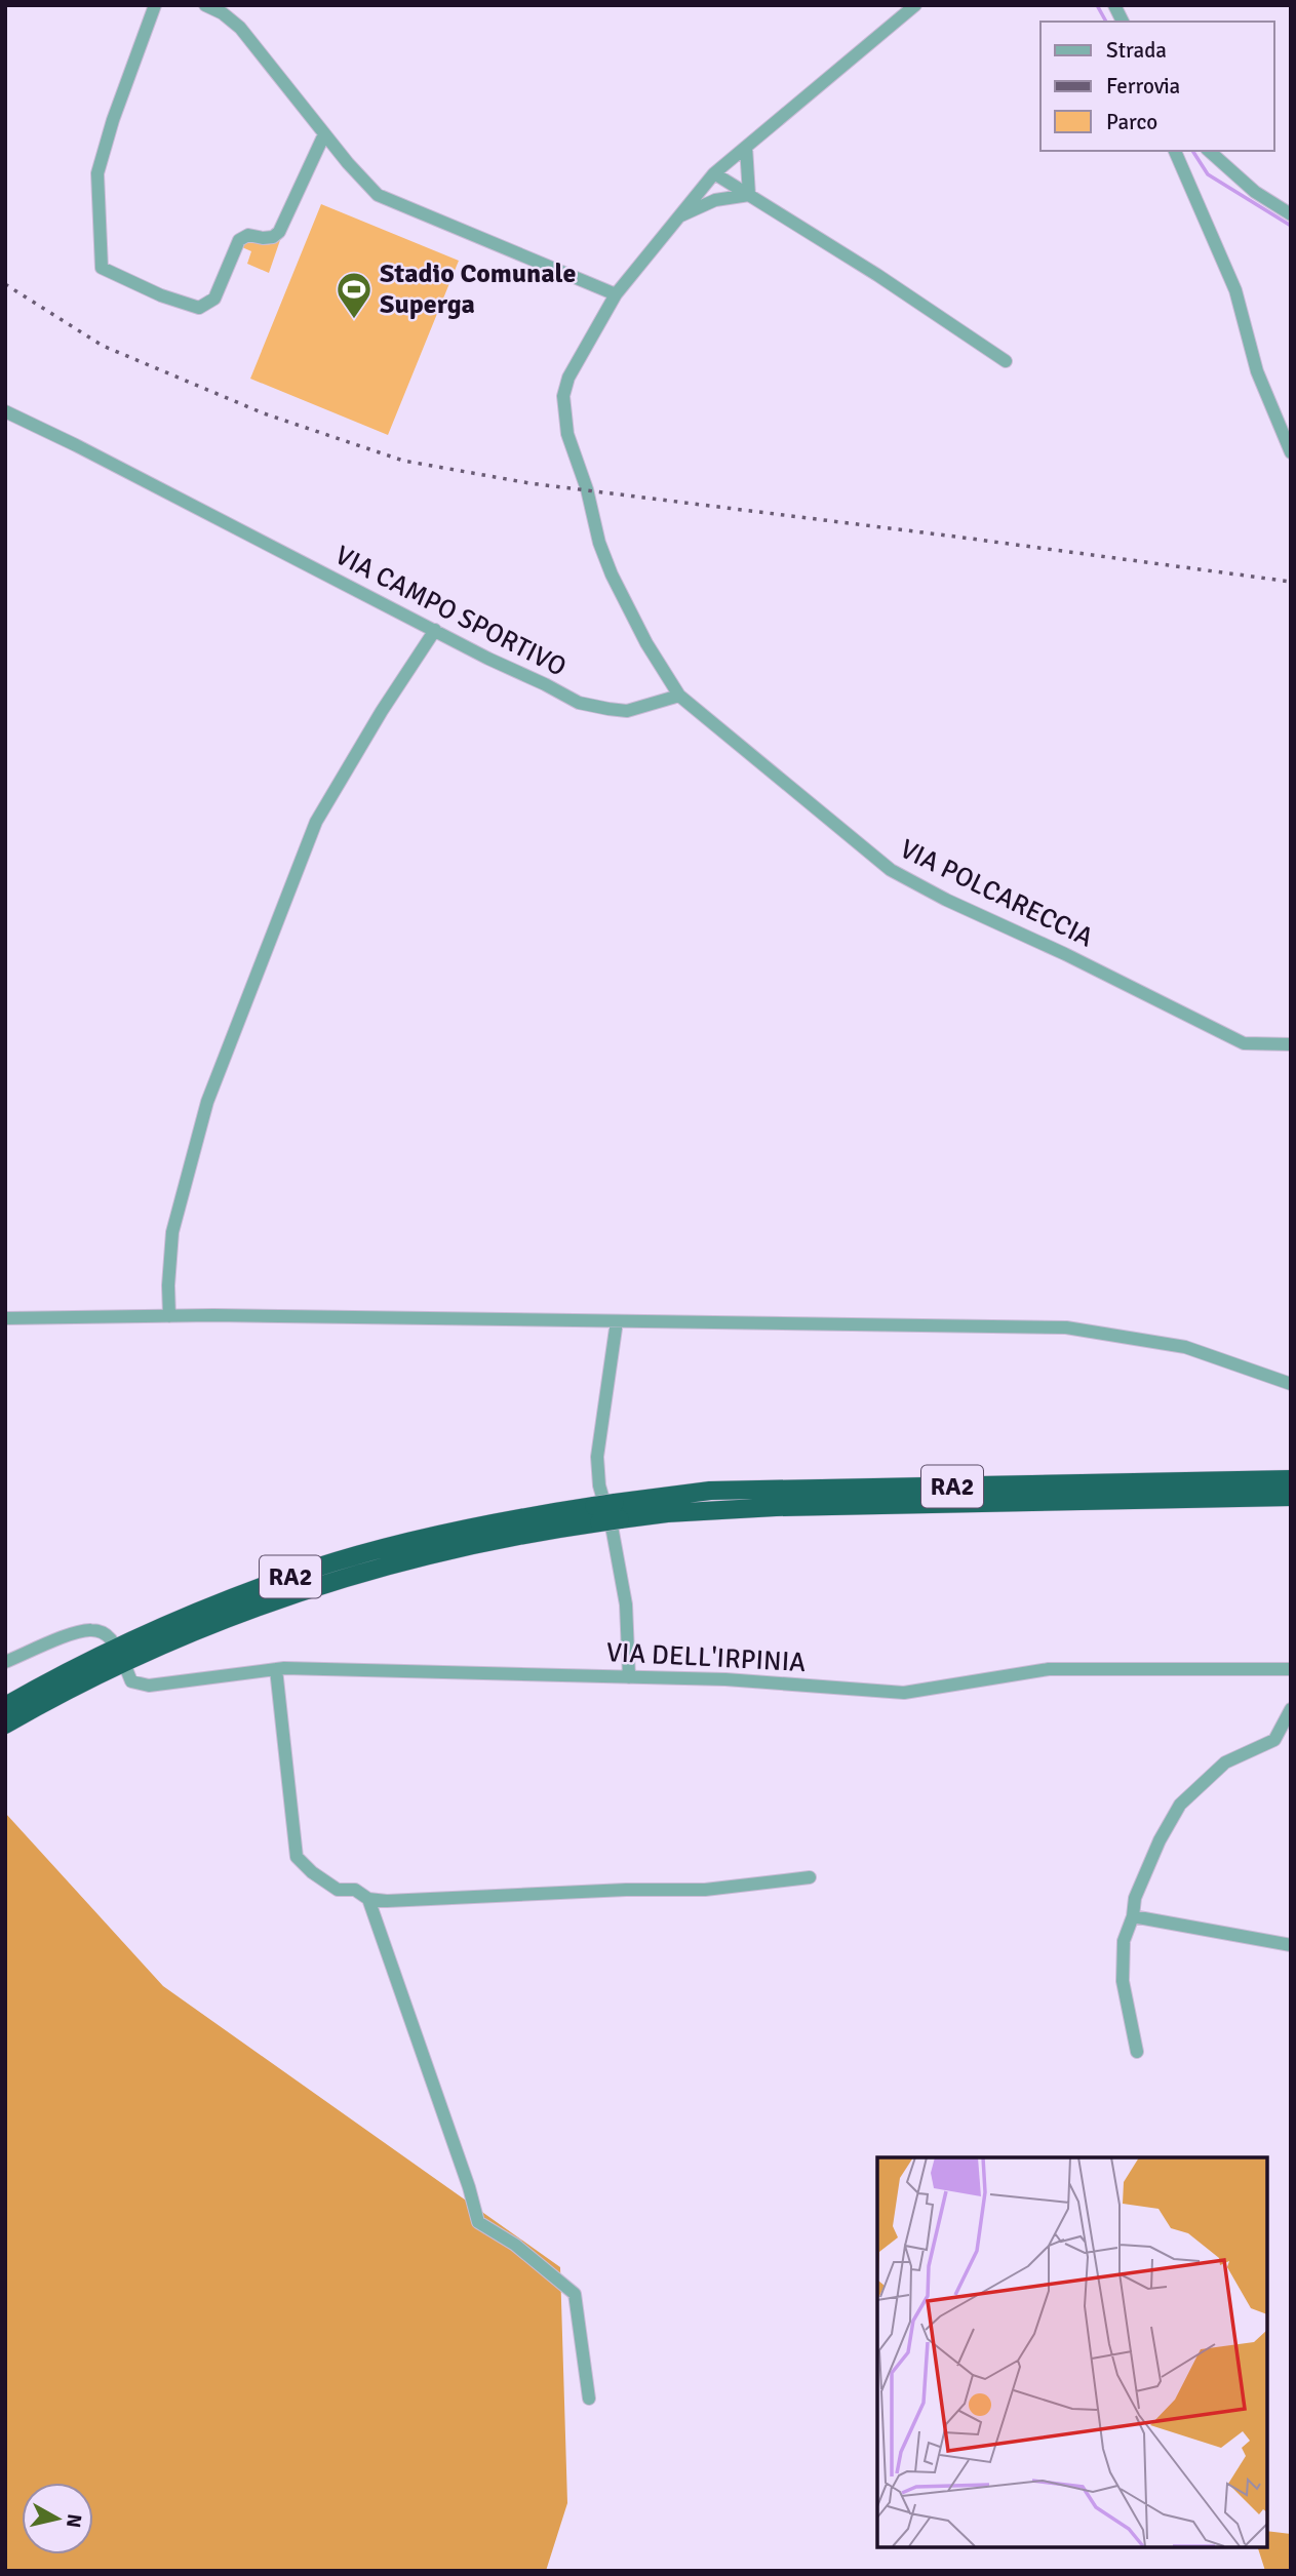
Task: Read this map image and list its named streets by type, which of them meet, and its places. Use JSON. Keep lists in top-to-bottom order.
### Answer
{
  "streets": {
    "highway": ["RA2"],
    "street": ["VIA CAMPO SPORTIVO", "VIA POLCARECCIA", "VIA DELL'IRPINIA"]
  },
  "crossings": [
    ["VIA CAMPO SPORTIVO", "VIA POLCARECCIA"]
  ],
  "places": {
    "sports": ["Stadio Comunale Superga"]
  },
  "legend": ["Strada", "Ferrovia", "Parco"],
  "north": "right"
}
